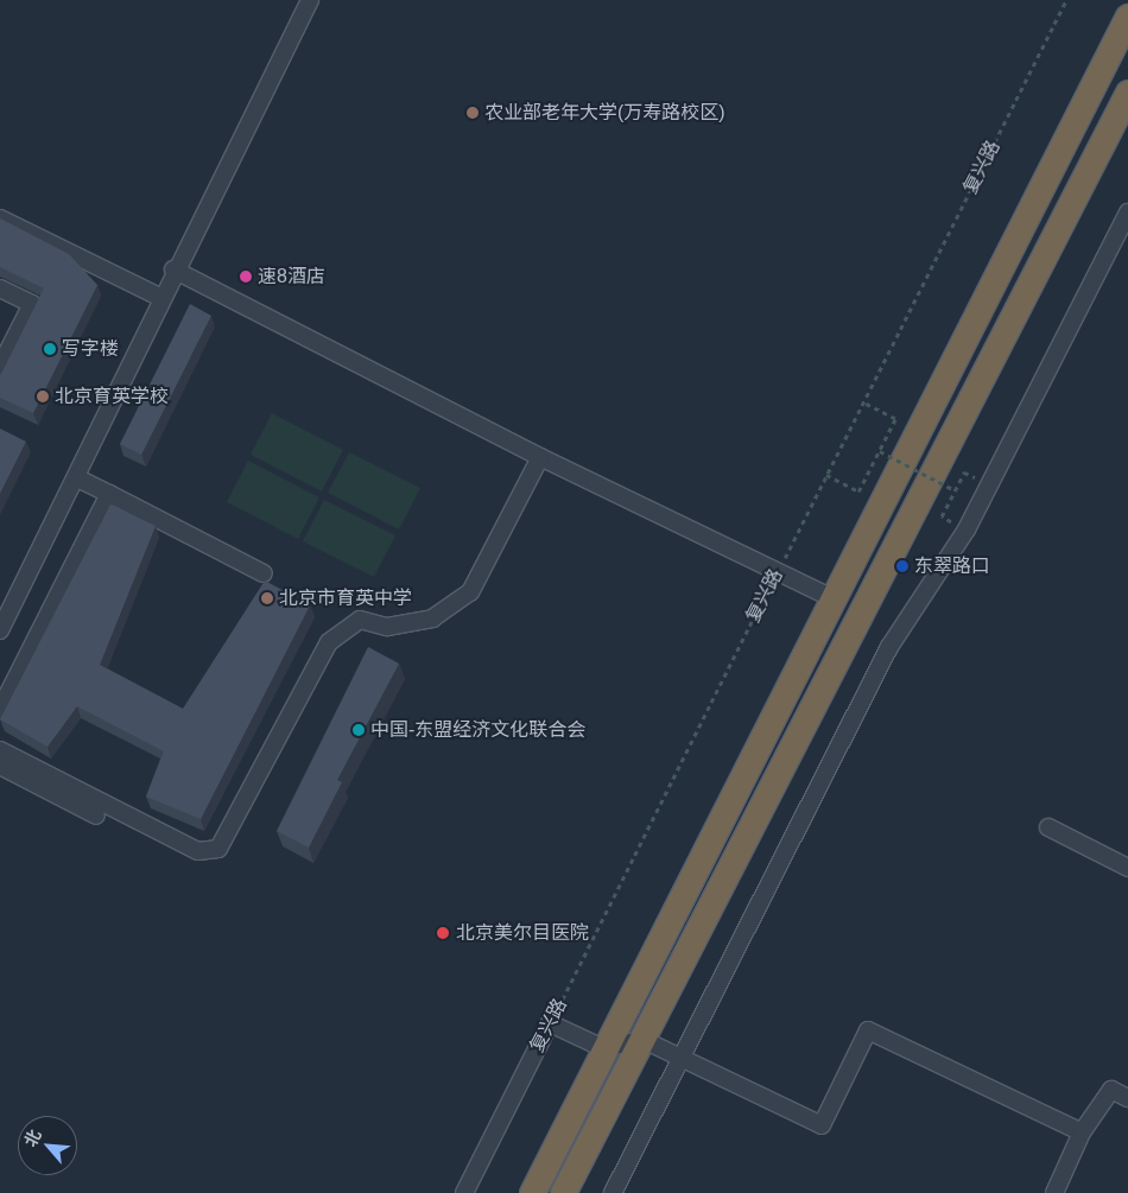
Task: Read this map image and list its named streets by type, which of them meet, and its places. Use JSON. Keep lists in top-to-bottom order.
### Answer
{
  "streets": {
    "street": ["复兴路"]
  },
  "places": [
    "农业部老年大学(万寿路校区)",
    "速8酒店",
    "写字楼",
    "北京育英学校",
    "东翠路口",
    "北京市育英中学",
    "中国-东盟经济文化联合会",
    "北京美尔目医院"
  ],
  "north": "top left"
}
